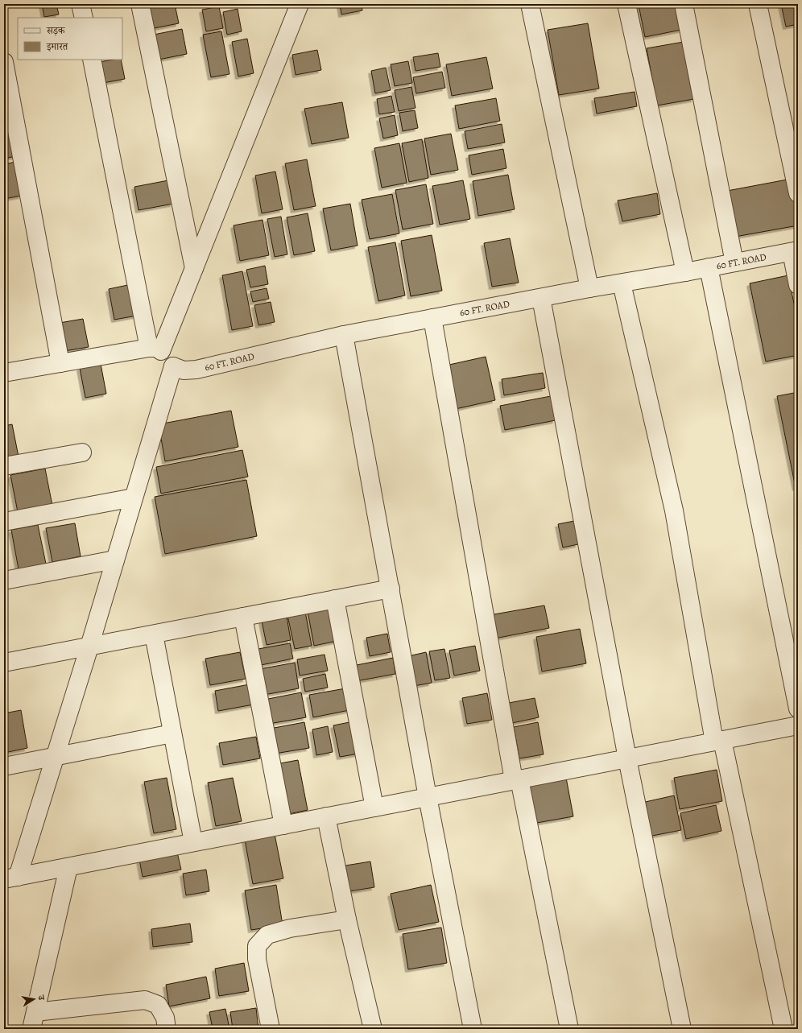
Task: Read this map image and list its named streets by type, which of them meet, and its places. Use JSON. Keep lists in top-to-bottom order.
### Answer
{
  "streets": {
    "street": ["60 FT. ROAD"]
  },
  "legend": ["सड़क", "इमारत"],
  "north": "right"
}
